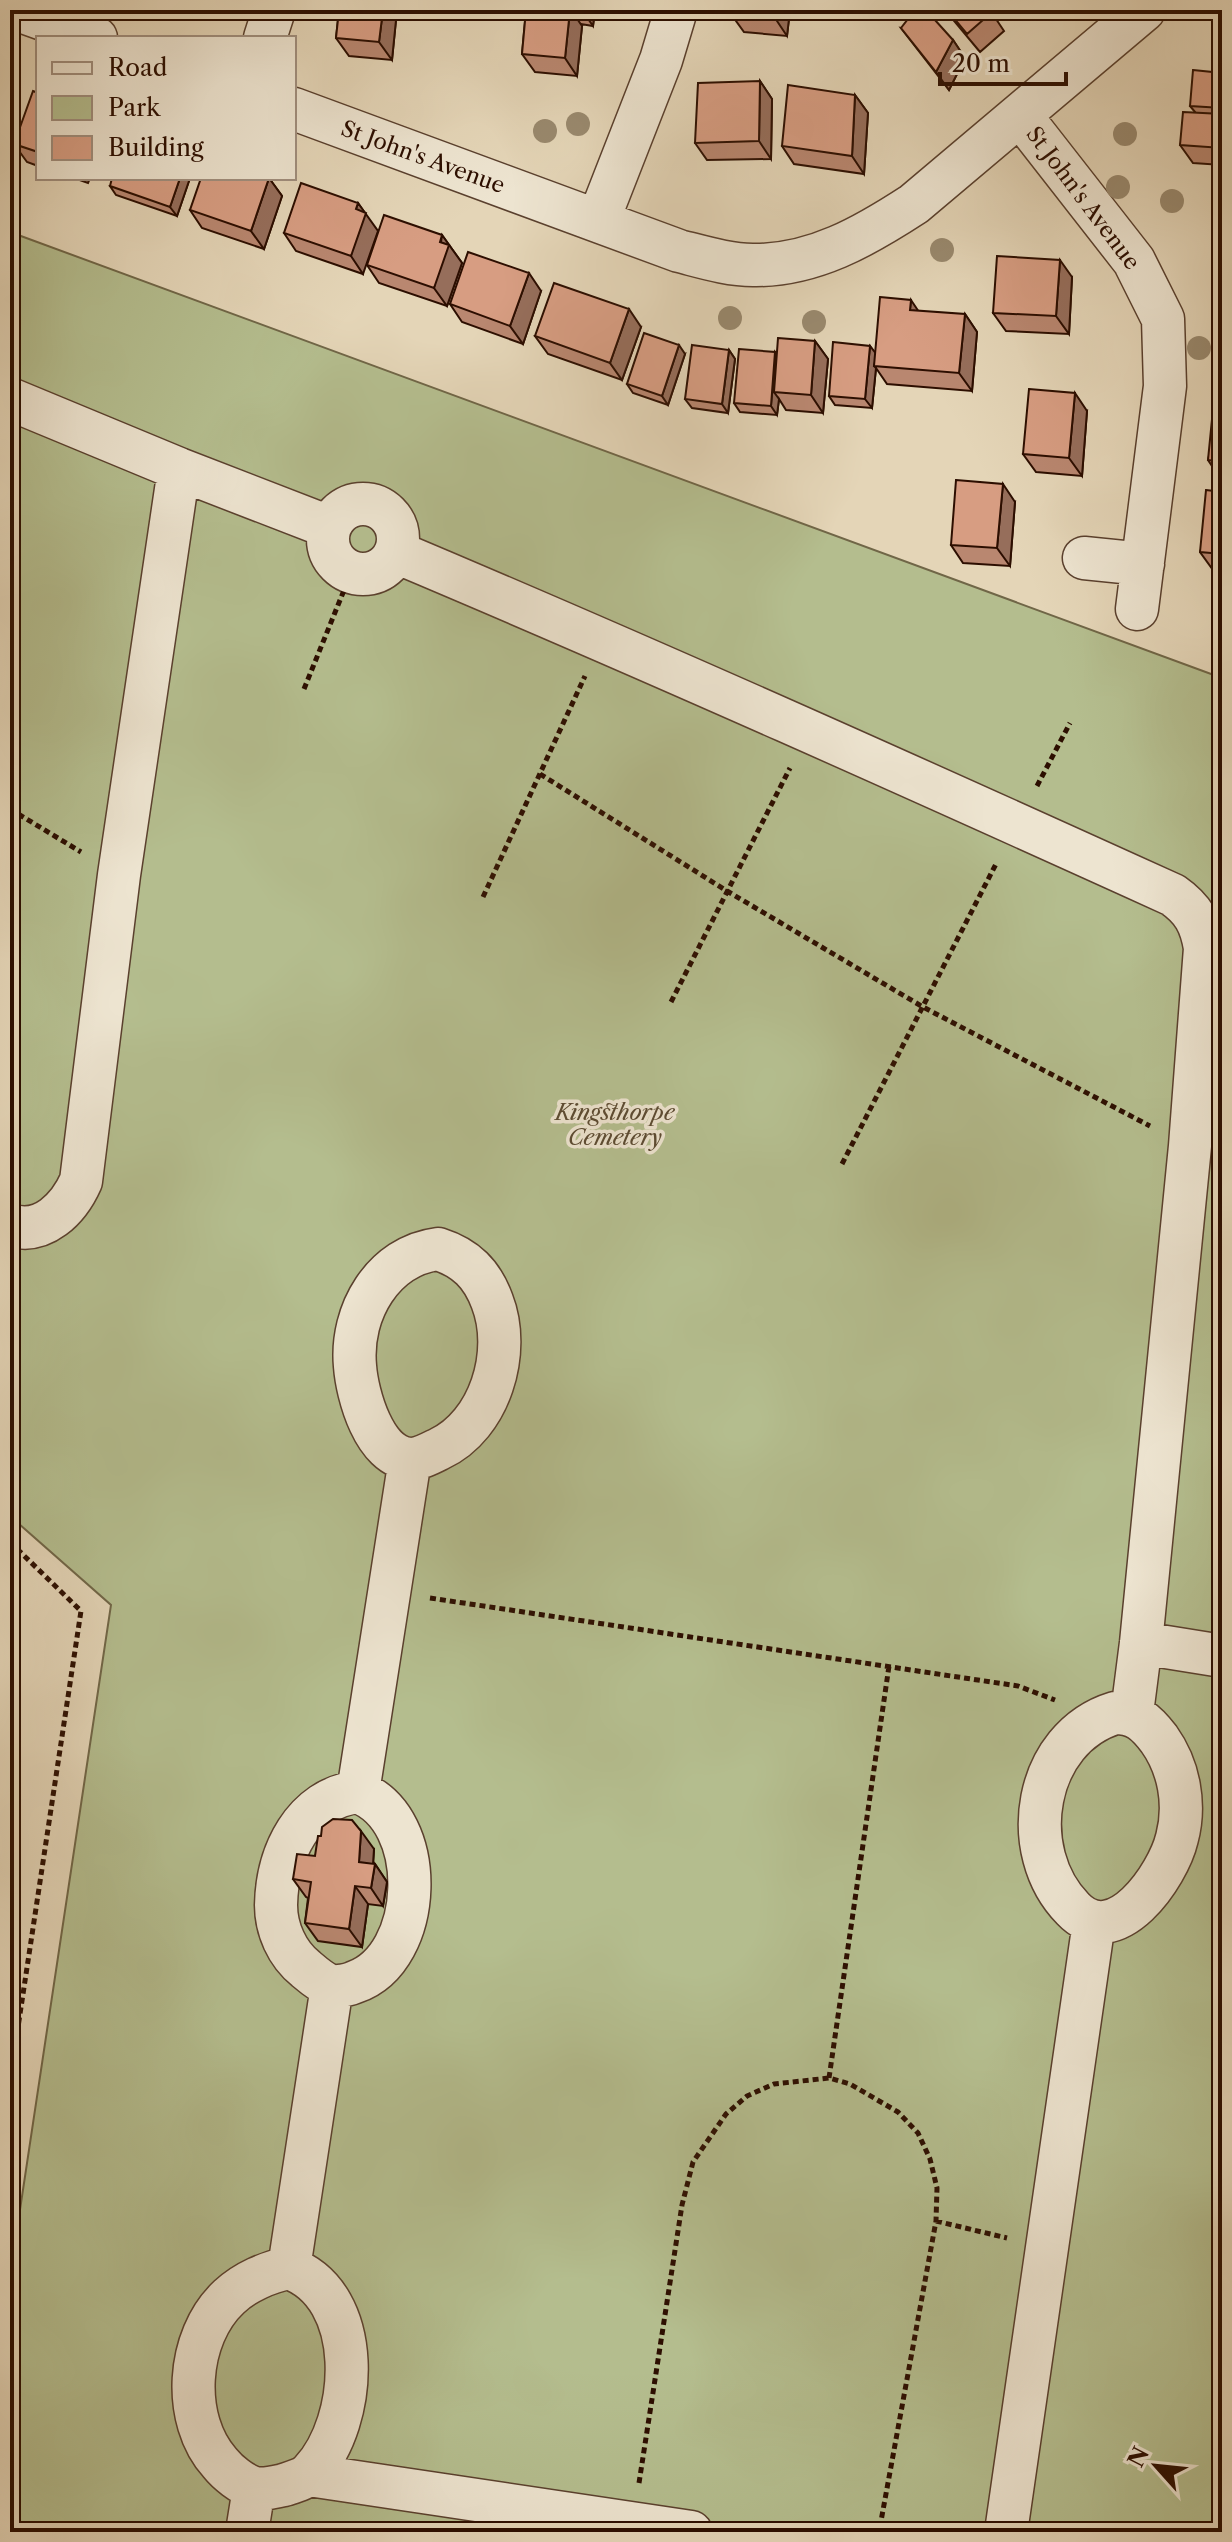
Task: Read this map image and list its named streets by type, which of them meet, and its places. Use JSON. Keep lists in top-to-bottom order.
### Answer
{
  "streets": {
    "street": ["St John's Avenue"]
  },
  "parks": ["Kingsthorpe Cemetery"],
  "legend": ["Road", "Park", "Building"],
  "scale_bar": "20 m",
  "north": "top left"
}
